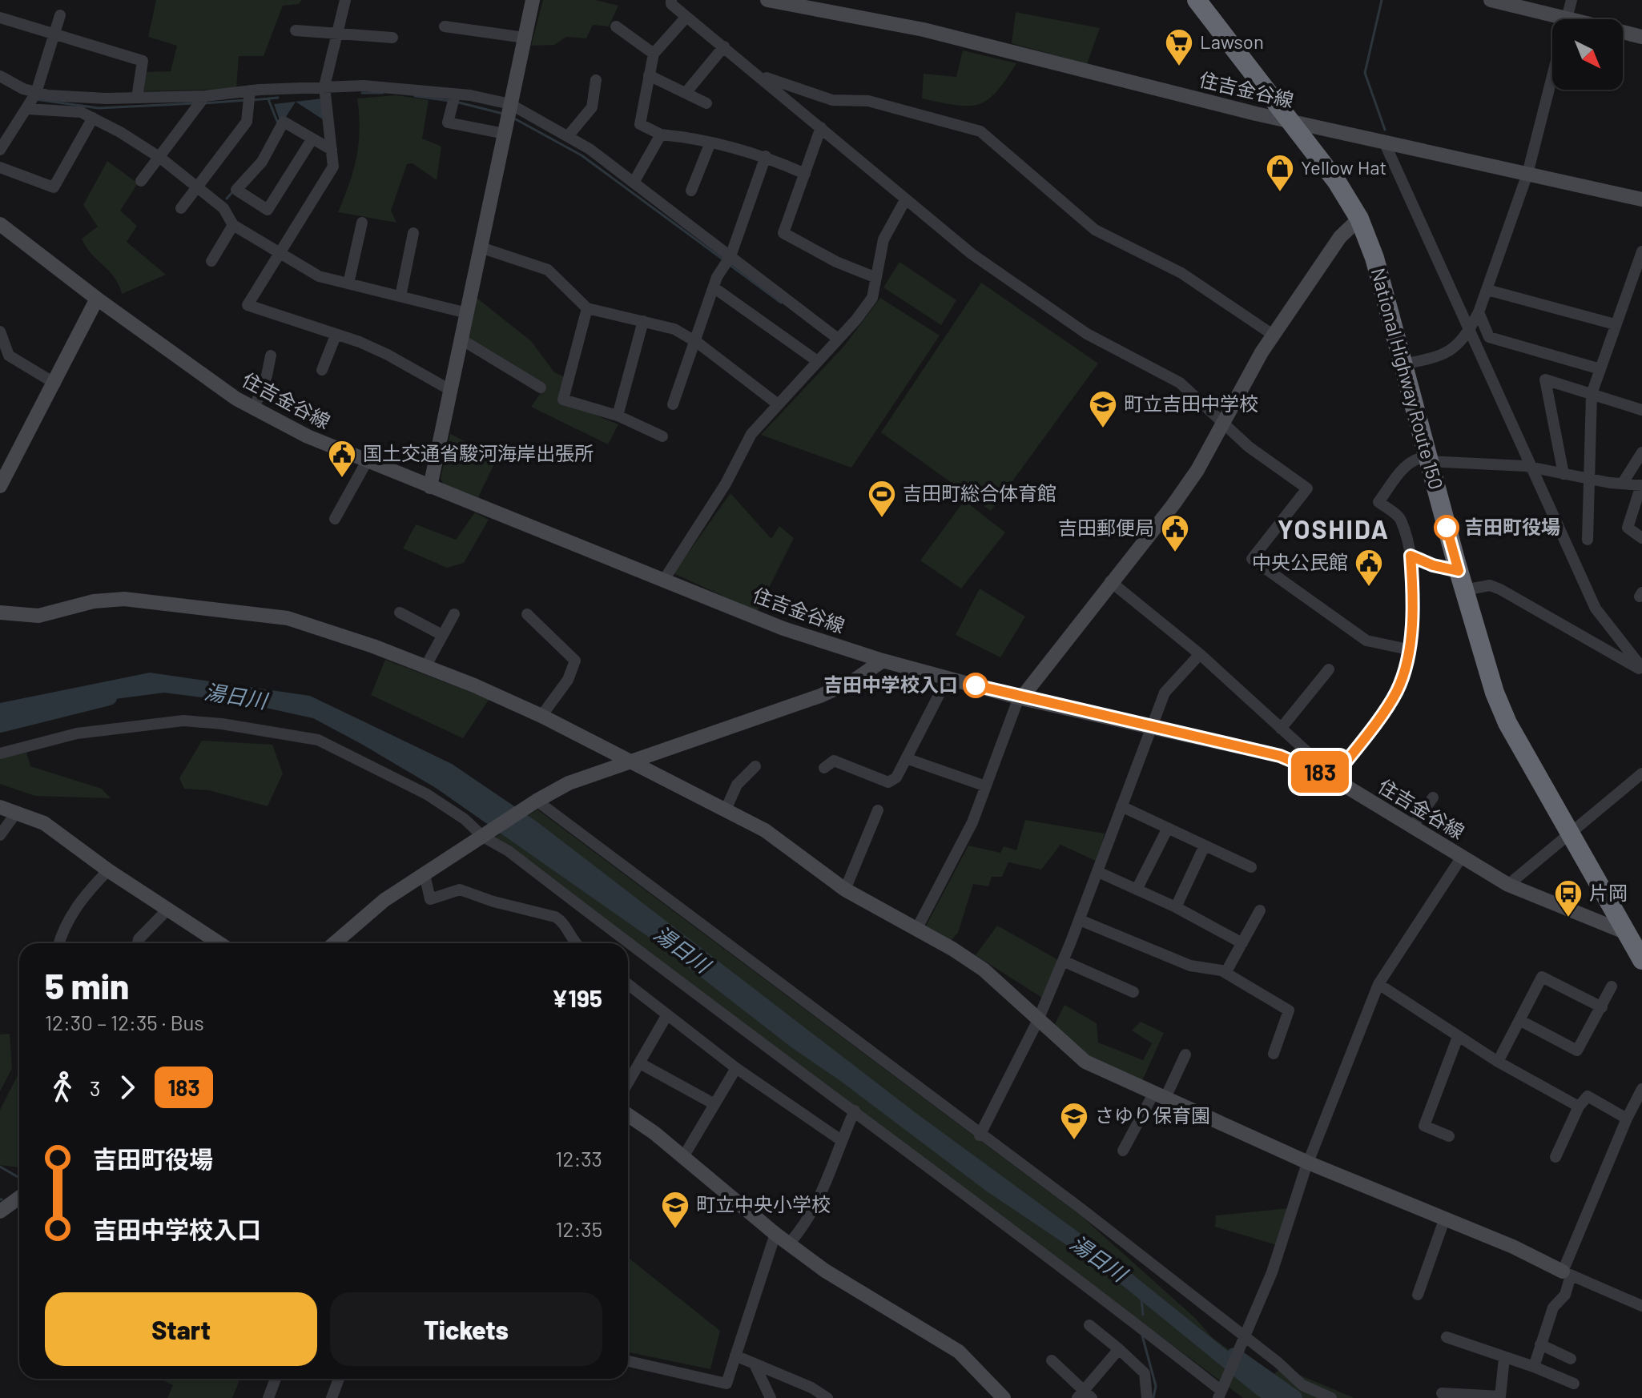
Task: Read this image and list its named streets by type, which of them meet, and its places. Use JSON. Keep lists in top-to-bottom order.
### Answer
{
  "streets": {
    "highway": ["National Highway Route 150"],
    "street": ["住吉金谷線"]
  },
  "crossings": [
    ["住吉金谷線", "National Highway Route 150"]
  ],
  "districts": ["YOSHIDA"],
  "water": ["湯日川"],
  "places": {
    "supermarket": ["Lawson"],
    "shop": ["Yellow Hat"],
    "school or university": ["町立吉田中学校", "さゆり保育園", "町立中央小学校"],
    "public building": ["国土交通省駿河海岸出張所", "吉田郵便局", "中央公民館"],
    "sports": ["吉田町総合体育館"],
    "other": ["吉田町役場", "吉田中学校入口"],
    "bus stop": ["片岡"]
  },
  "lines": ["bus line 183"],
  "north": "bottom right",
  "page": {
    "on_map": "183",
    "heading": ["5 min", "12:30 – 12:35 · Bus", "¥195"],
    "legs": ["3", "183"],
    "list": [
      {
        "name": "吉田町役場",
        "value": "12:33"
      },
      {
        "name": "吉田中学校入口",
        "value": "12:35"
      }
    ],
    "buttons": ["Start", "Tickets"]
  }
}
